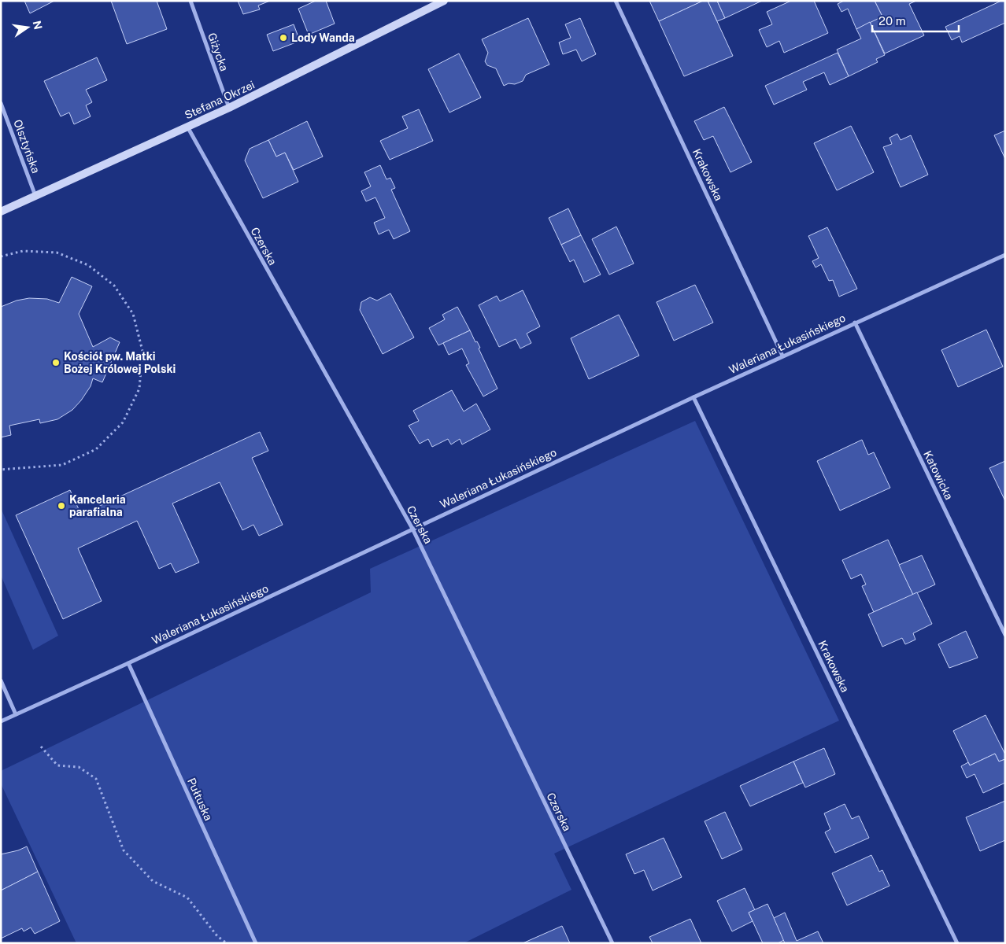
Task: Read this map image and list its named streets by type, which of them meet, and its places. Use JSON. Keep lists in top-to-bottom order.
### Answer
{
  "streets": {
    "street": [
      "Giżycka",
      "Stefana Okrzei",
      "Olsztyńska",
      "Krakowska",
      "Czerska",
      "Waleriana Łukasińskiego",
      "Katowicka",
      "Pułtuska"
    ]
  },
  "crossings": [
    ["Giżycka", "Stefana Okrzei"],
    ["Stefana Okrzei", "Olsztyńska"],
    ["Stefana Okrzei", "Czerska"],
    ["Krakowska", "Waleriana Łukasińskiego"],
    ["Czerska", "Waleriana Łukasińskiego"],
    ["Waleriana Łukasińskiego", "Katowicka"],
    ["Waleriana Łukasińskiego", "Pułtuska"]
  ],
  "places": ["Lody Wanda", "Kościół pw. Matki Bożej Królowej Polski", "Kancelaria parafialna"],
  "scale_bar": "20 m",
  "north": "right"
}
